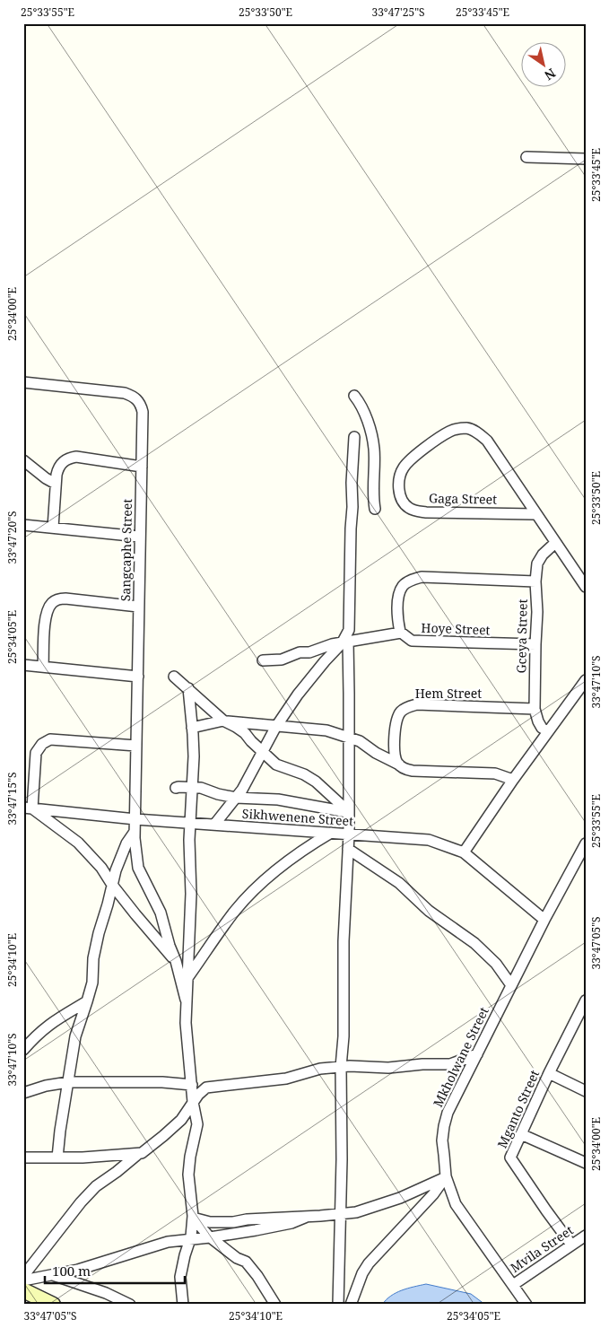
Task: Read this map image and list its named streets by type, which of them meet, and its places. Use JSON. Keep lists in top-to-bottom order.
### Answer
{
  "streets": {
    "street": [
      "Gaga Street",
      "Sangcaphe Street",
      "Hoye Street",
      "Gceya Street",
      "Hem Street",
      "Sikhwenene Street",
      "Mkholwane Street",
      "Mganto Street",
      "Mvila Street"
    ]
  },
  "crossings": [
    ["Gaga Street", "Gceya Street"],
    ["Sangcaphe Street", "Sikhwenene Street"],
    ["Hoye Street", "Gceya Street"],
    ["Gceya Street", "Hem Street"],
    ["Sikhwenene Street", "Mkholwane Street"],
    ["Mkholwane Street", "Mvila Street"],
    ["Mganto Street", "Mvila Street"]
  ],
  "scale_bar": "100 m",
  "north": "bottom right",
  "coordinates": [
    "25°33'55\"E",
    "25°33'50\"E",
    "33°47'25\"S",
    "25°33'45\"E",
    "25°34'00\"E",
    "33°47'20\"S",
    "25°34'05\"E",
    "33°47'10\"S",
    "33°47'15\"S",
    "33°47'05\"S",
    "25°34'10\"E"
  ]
}
